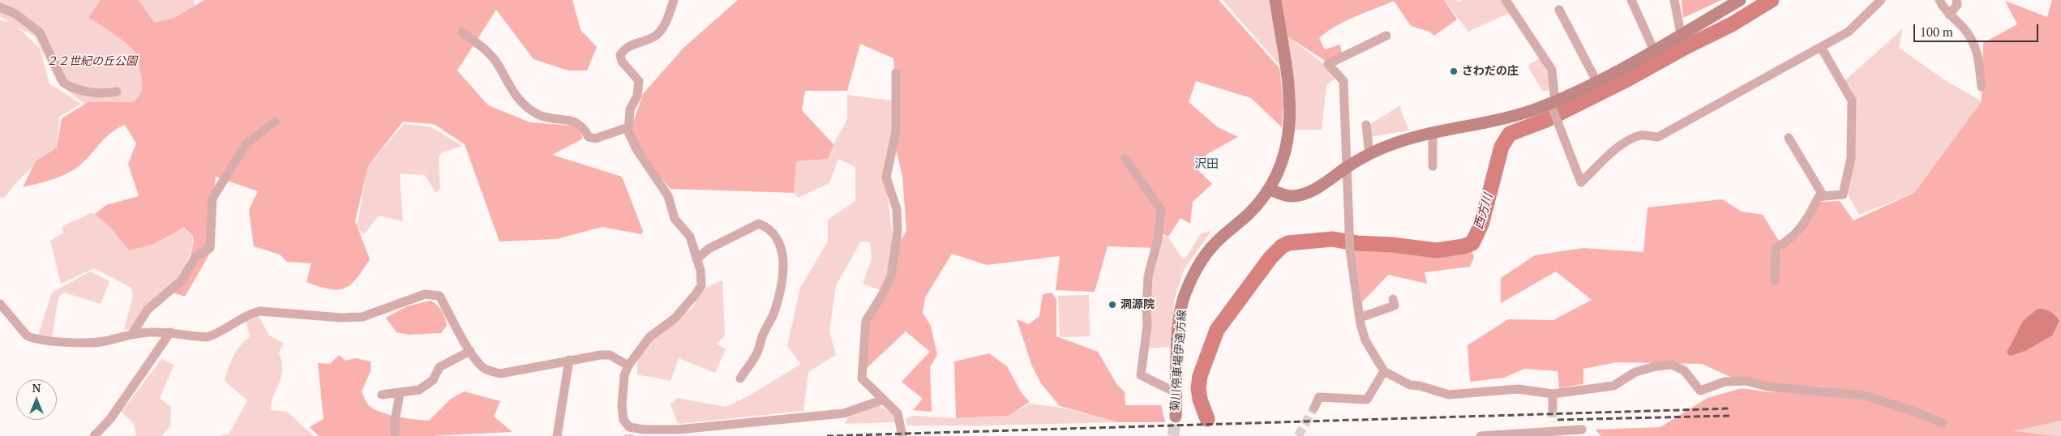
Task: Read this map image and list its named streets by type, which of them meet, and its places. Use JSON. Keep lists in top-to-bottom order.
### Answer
{
  "streets": {
    "street": ["菊川停車場伊達方線"]
  },
  "districts": ["沢田"],
  "water": ["西方川"],
  "parks": ["２２世紀の丘公園"],
  "places": ["さわだの庄", "洞源院"],
  "scale_bar": "100 m",
  "north": "top"
}
